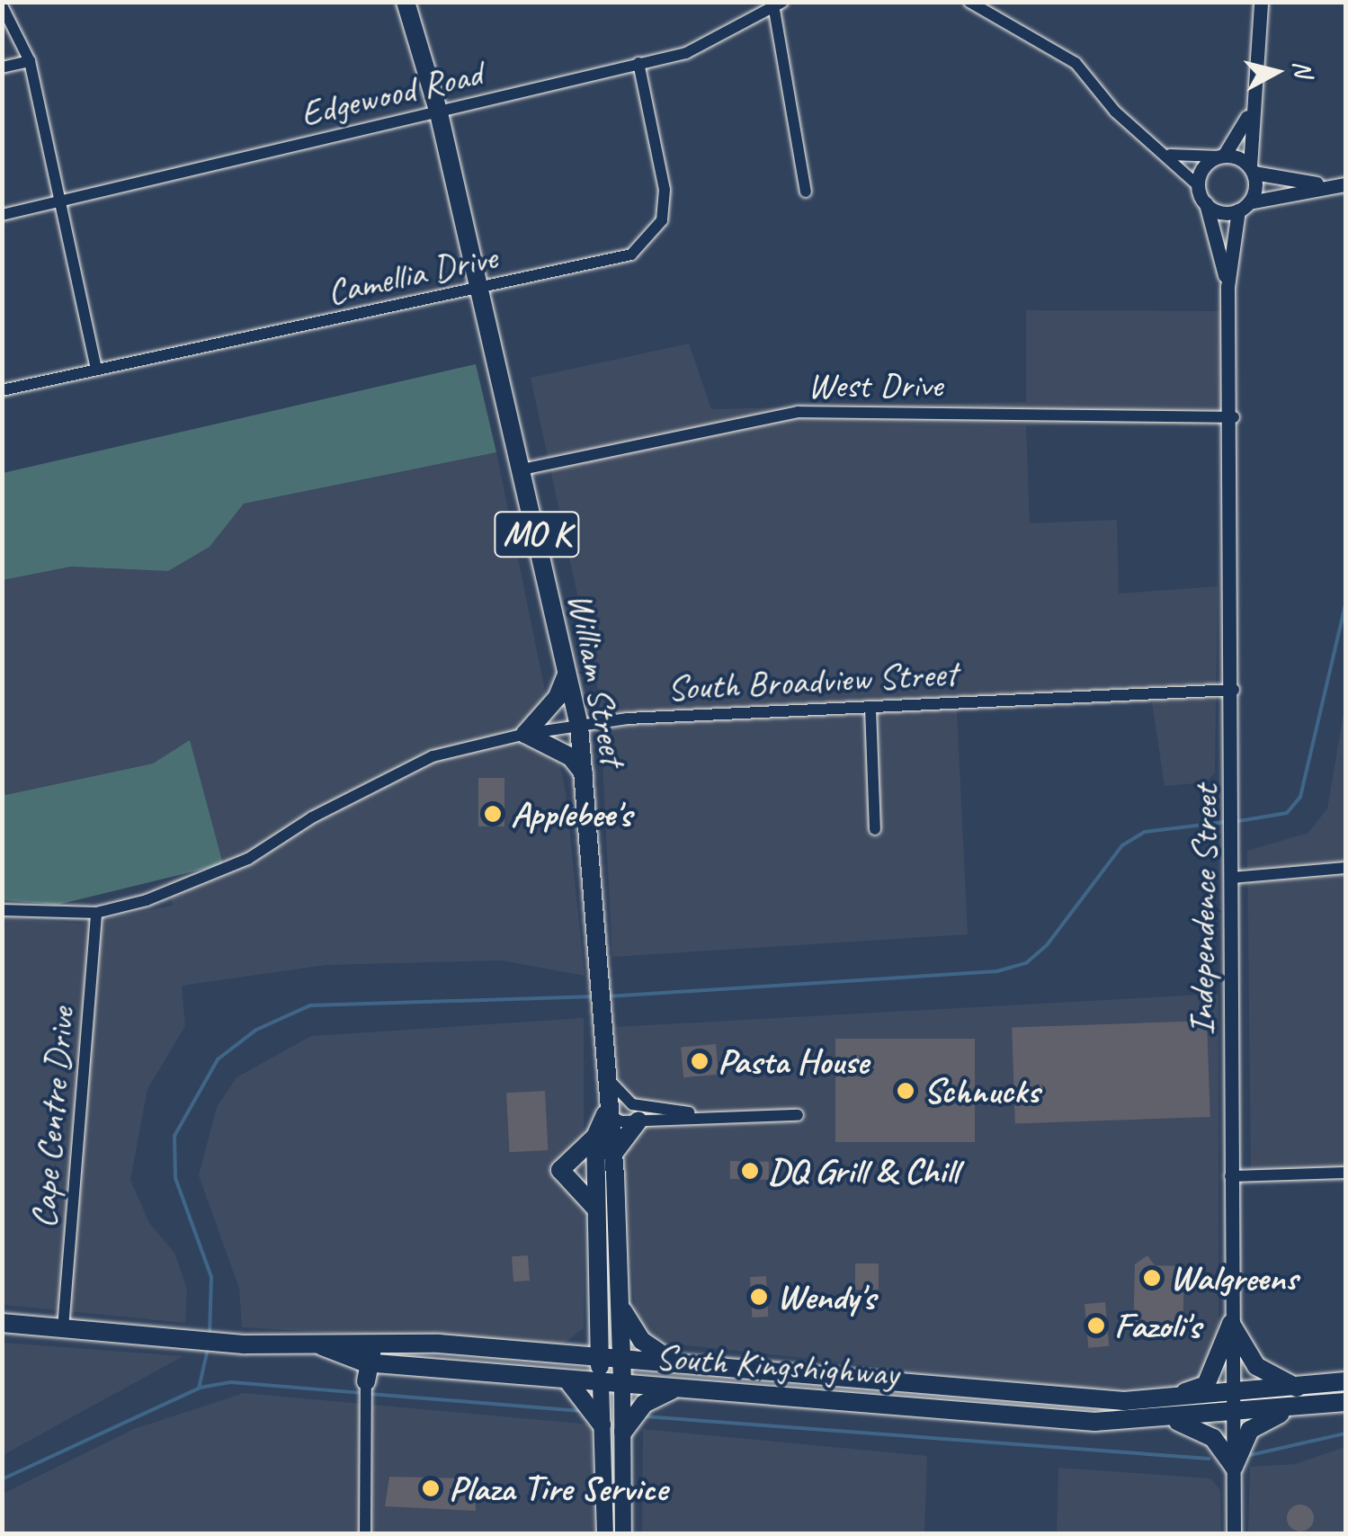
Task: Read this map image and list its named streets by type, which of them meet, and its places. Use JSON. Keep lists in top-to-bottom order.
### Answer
{
  "streets": {
    "main road": ["MO K", "William Street", "South Kingshighway"],
    "street": [
      "Edgewood Road",
      "Camellia Drive",
      "West Drive",
      "South Broadview Street",
      "Independence Street",
      "Cape Centre Drive"
    ]
  },
  "crossings": [
    ["Edgewood Road", "Camellia Drive"],
    ["Edgewood Road", "William Street"],
    ["Camellia Drive", "William Street"],
    ["West Drive", "William Street"],
    ["West Drive", "Independence Street"],
    ["William Street", "South Broadview Street"],
    ["William Street", "South Kingshighway"],
    ["South Broadview Street", "Independence Street"],
    ["South Broadview Street", "Cape Centre Drive"],
    ["Independence Street", "South Kingshighway"],
    ["Cape Centre Drive", "South Kingshighway"]
  ],
  "places": [
    "Applebee's",
    "Pasta House",
    "Schnucks",
    "DQ Grill & Chill",
    "Walgreens",
    "Wendy's",
    "Fazoli's",
    "Plaza Tire Service"
  ],
  "north": "right"
}
